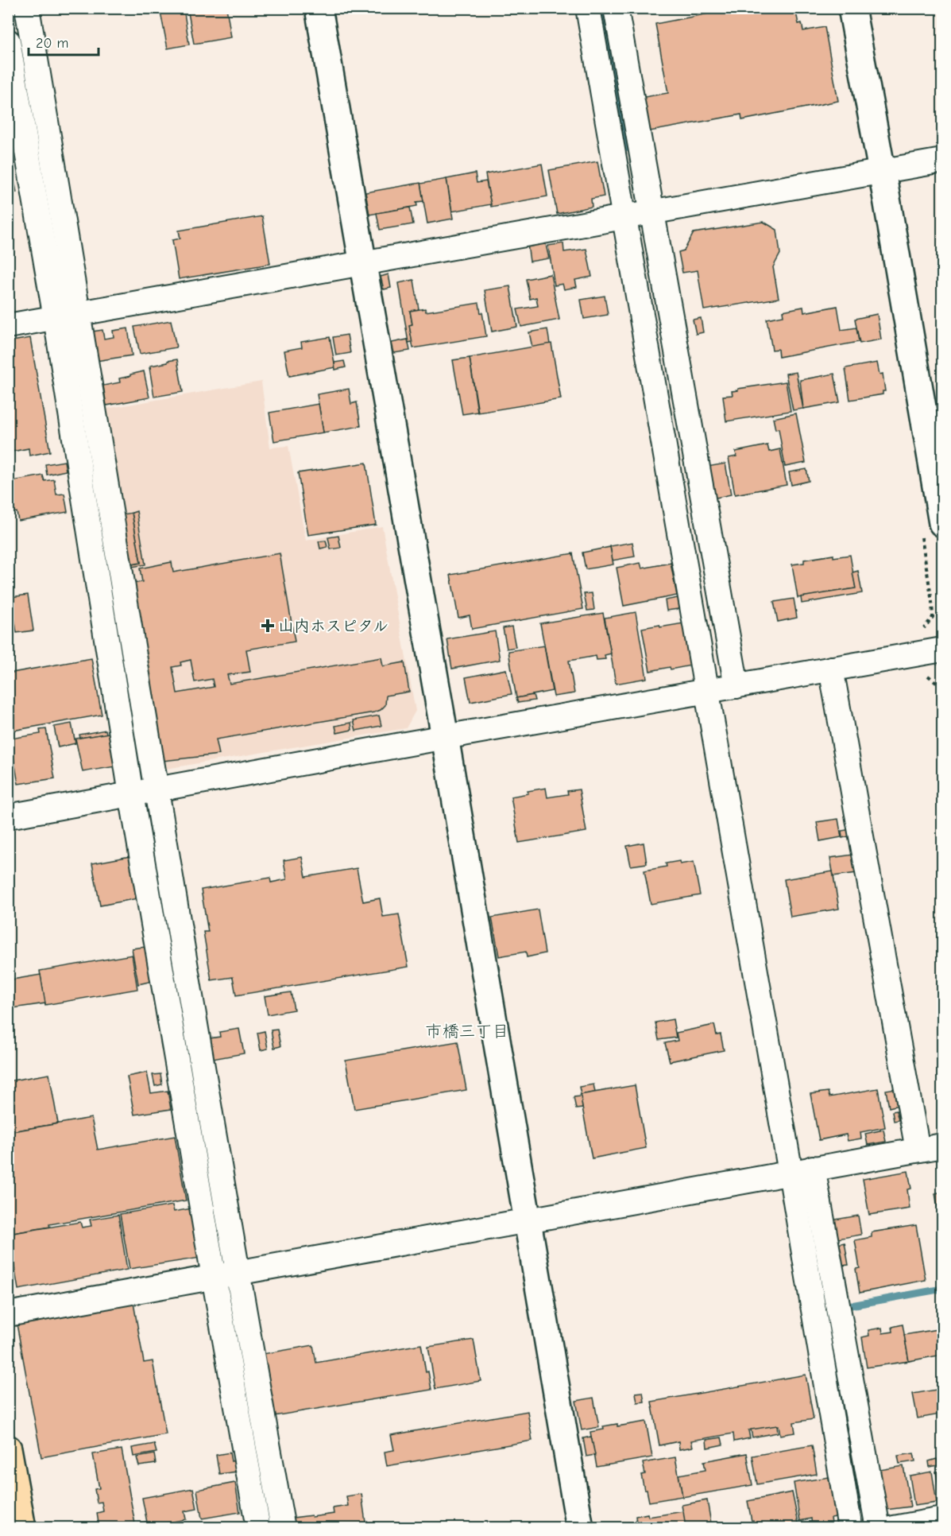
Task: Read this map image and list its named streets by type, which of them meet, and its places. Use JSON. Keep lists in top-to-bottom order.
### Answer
{
  "districts": ["市橋三丁目"],
  "places": {
    "health": ["山内ホスピタル"]
  },
  "scale_bar": "20 m"
}
